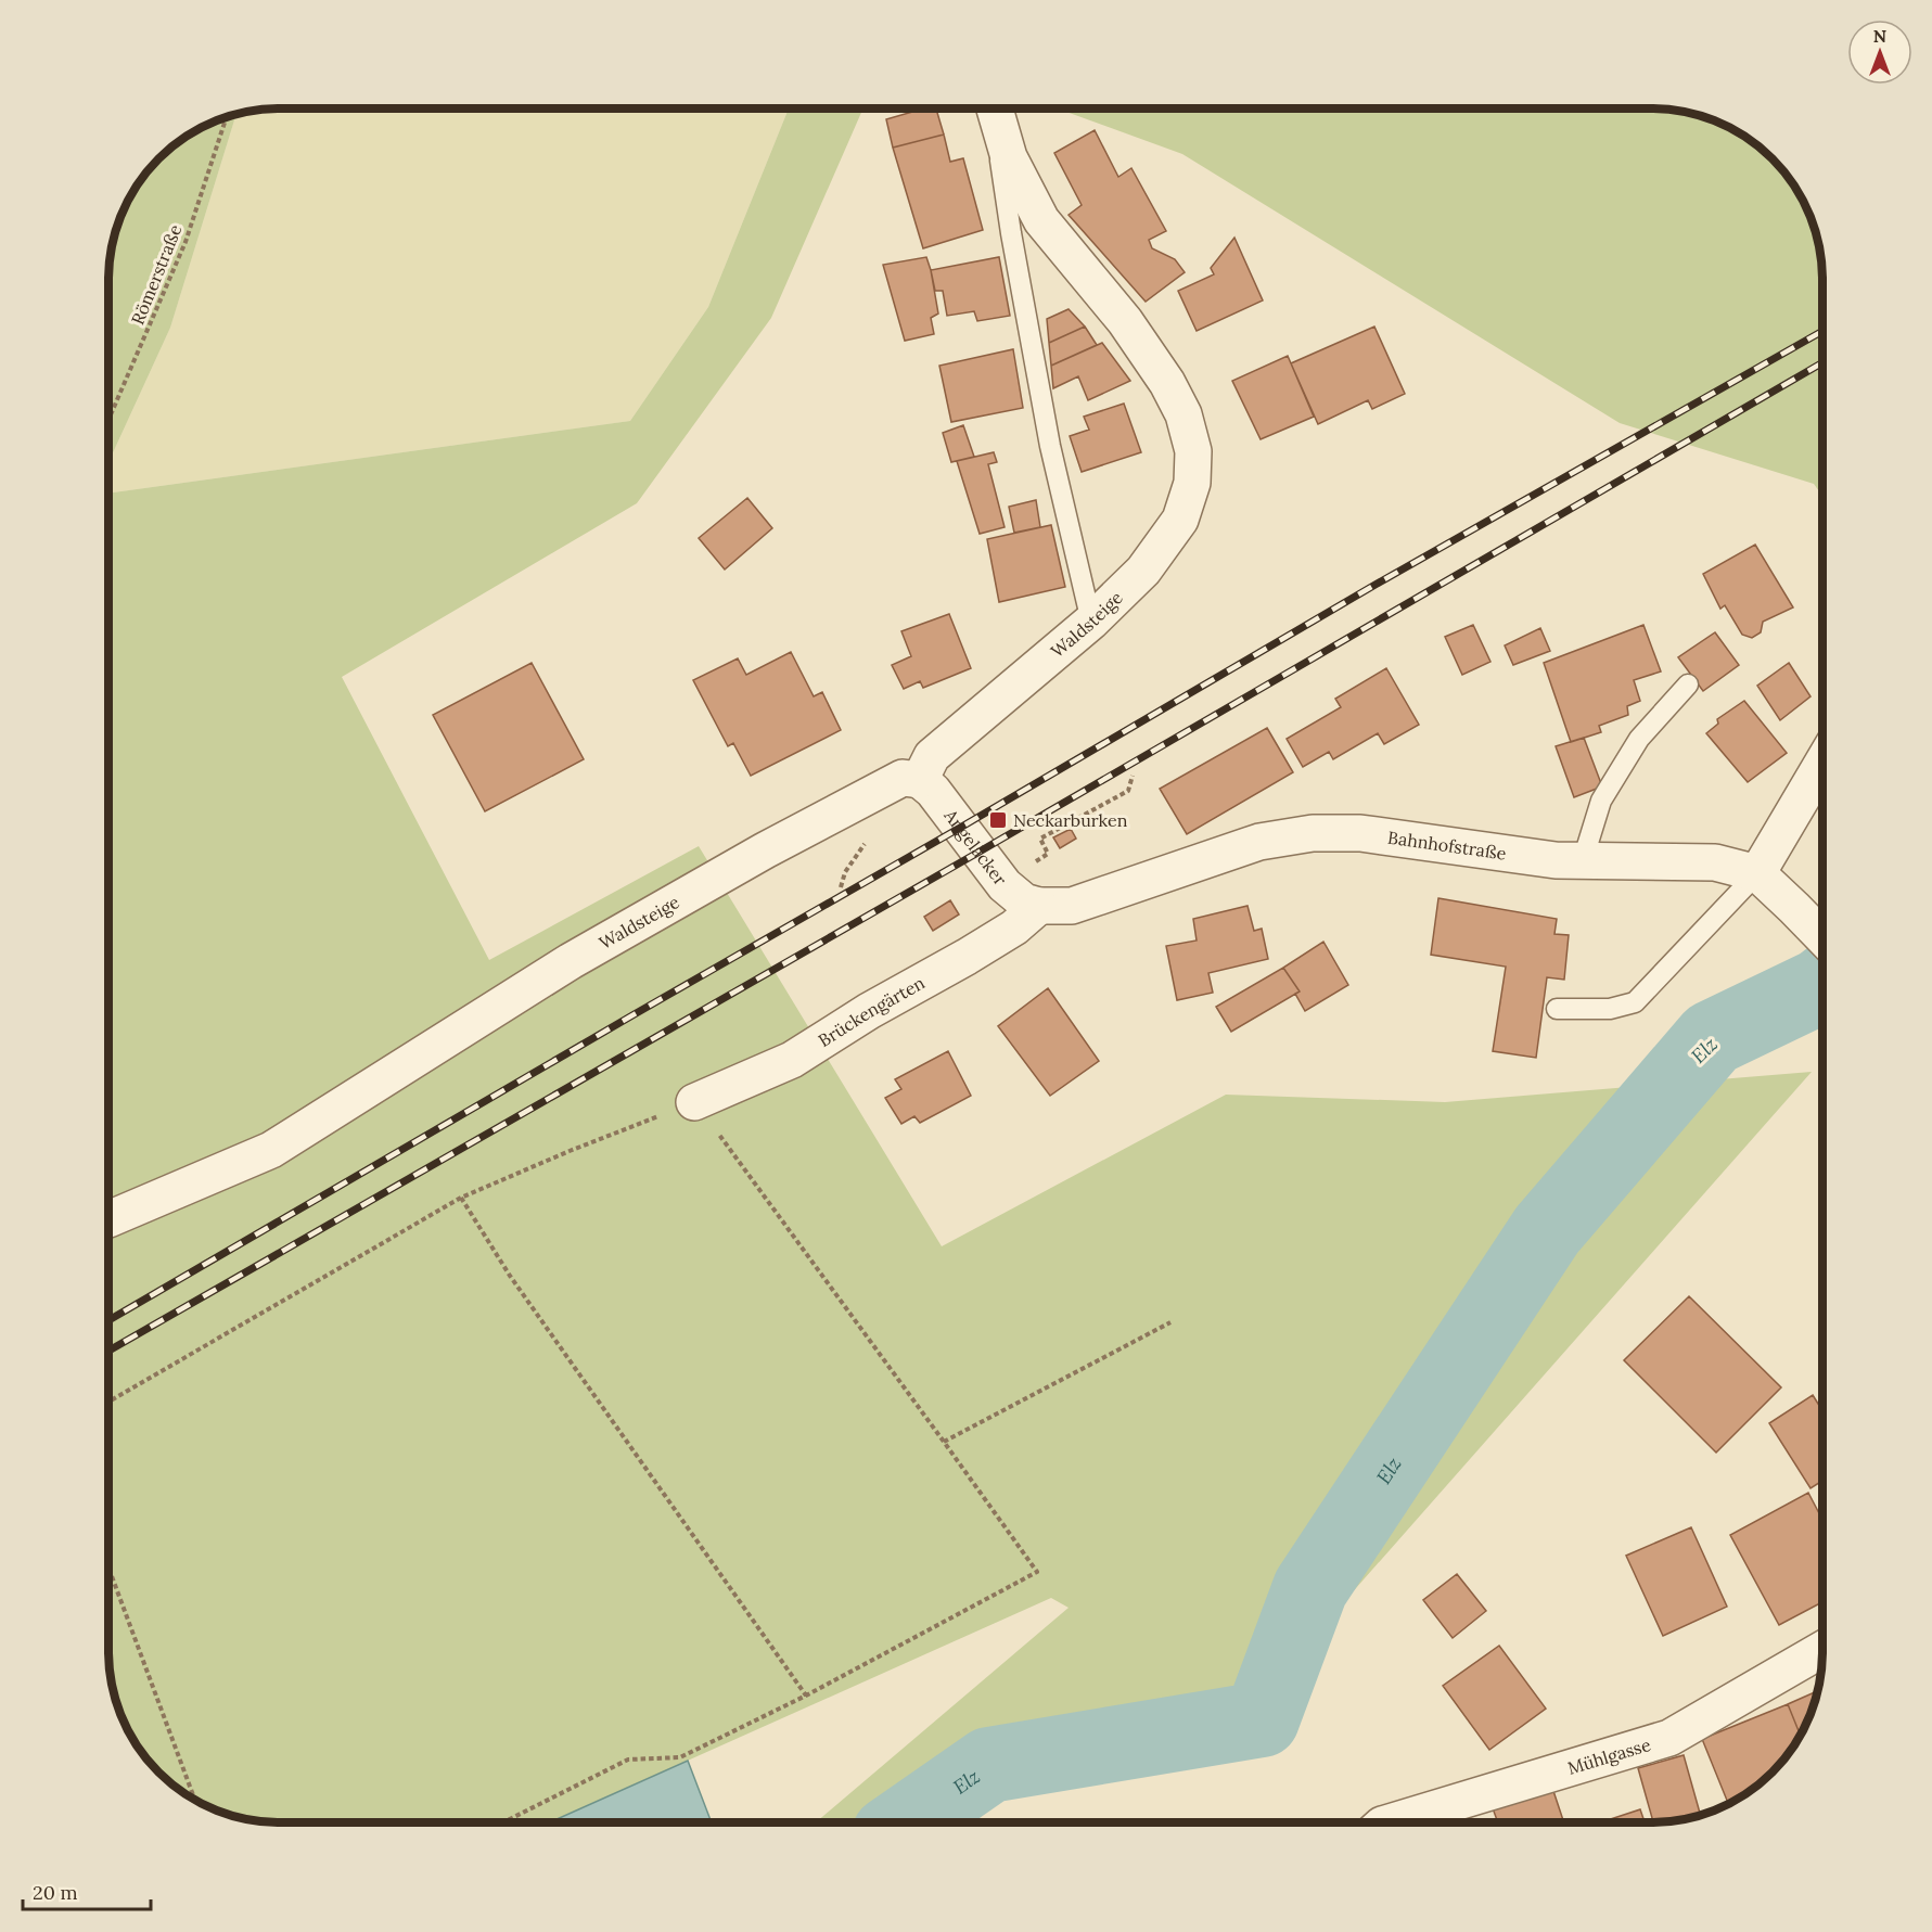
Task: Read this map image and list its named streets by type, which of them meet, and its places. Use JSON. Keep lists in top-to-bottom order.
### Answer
{
  "streets": {
    "street": [
      "Waldsteige",
      "Bahnhofstraße",
      "Angeläcker",
      "Brückengärten",
      "Mühlgasse"
    ],
    "path": ["Römerstraße"]
  },
  "crossings": [
    ["Waldsteige", "Angeläcker"],
    ["Bahnhofstraße", "Angeläcker"],
    ["Bahnhofstraße", "Brückengärten"],
    ["Angeläcker", "Brückengärten"]
  ],
  "water": ["Elz"],
  "places": {
    "transit": ["Neckarburken"]
  },
  "scale_bar": "20 m",
  "north": "top"
}
